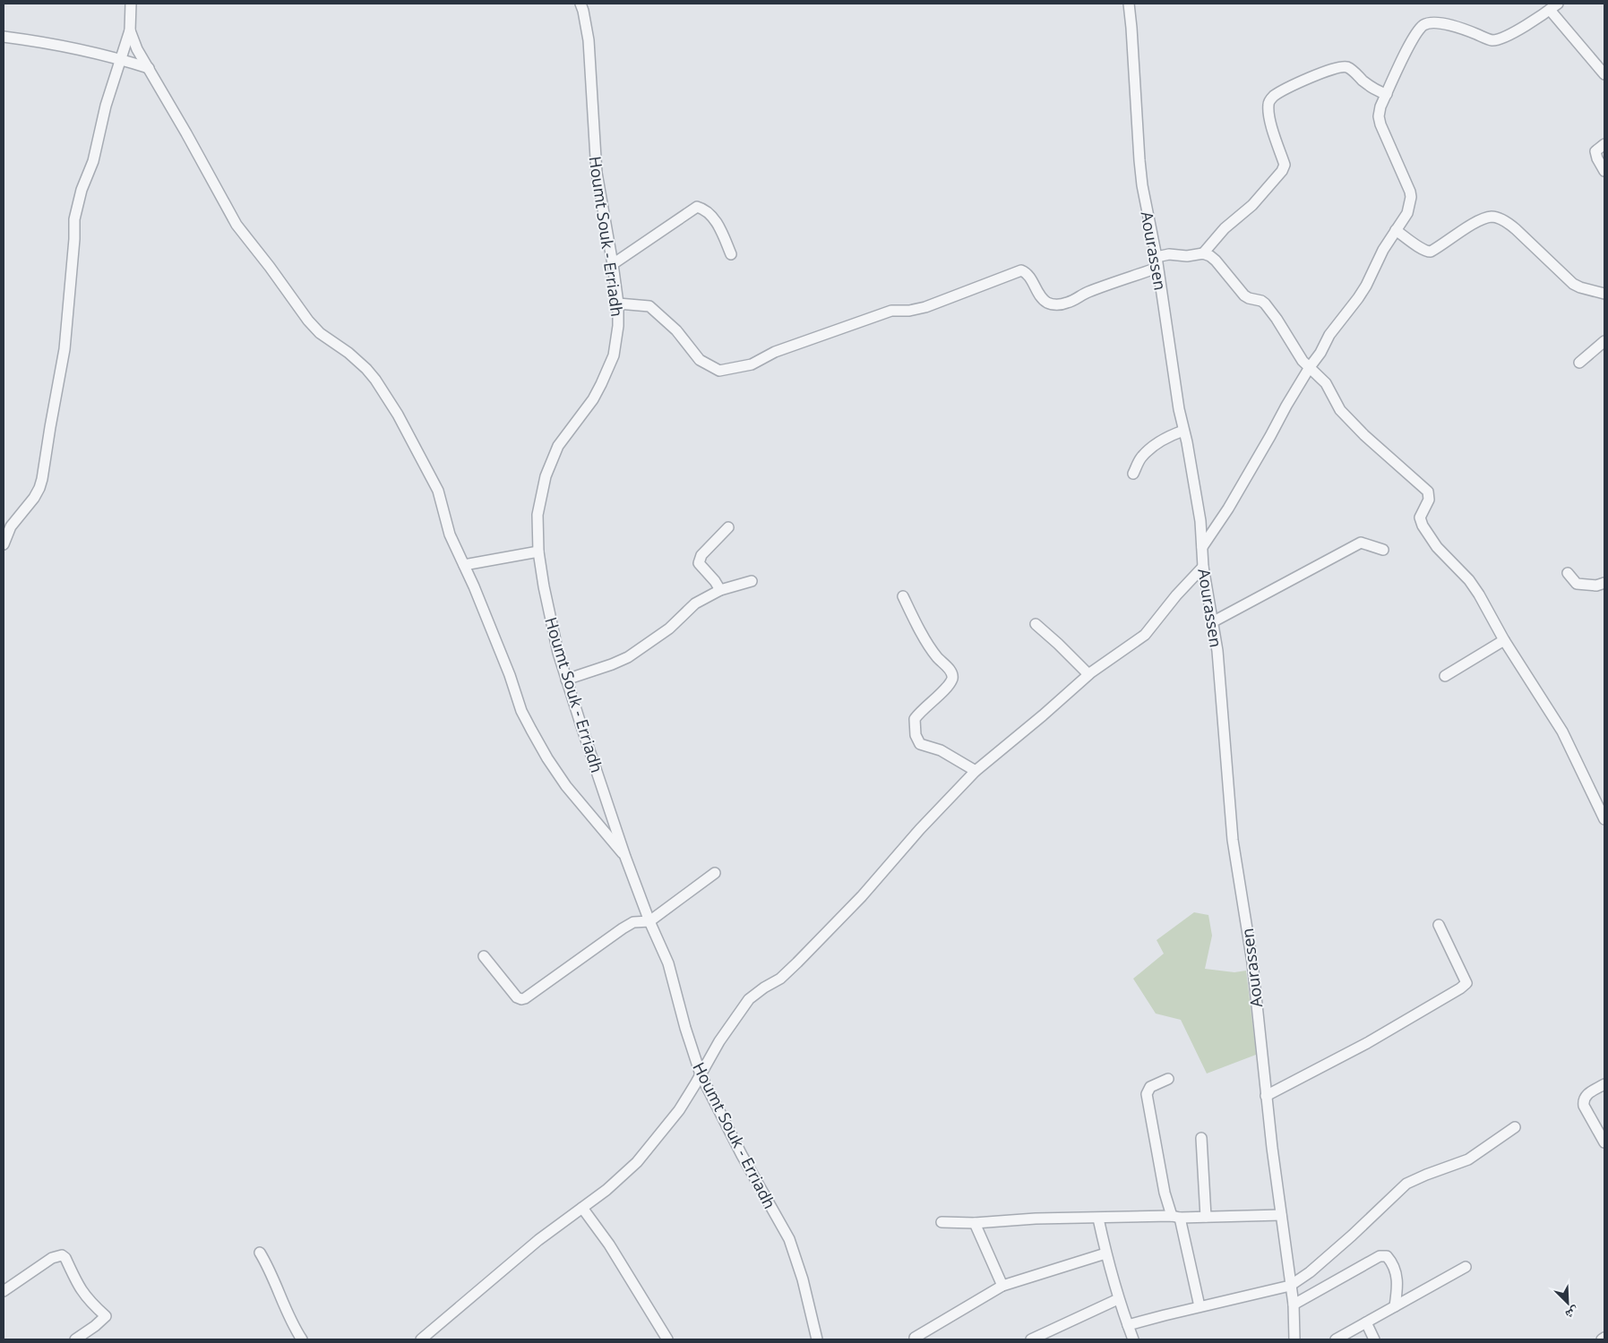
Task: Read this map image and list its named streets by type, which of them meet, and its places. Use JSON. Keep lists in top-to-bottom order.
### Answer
{
  "streets": {
    "street": ["Houmt Souk - Erriadh", "Aourassen"]
  },
  "north": "bottom right"
}
